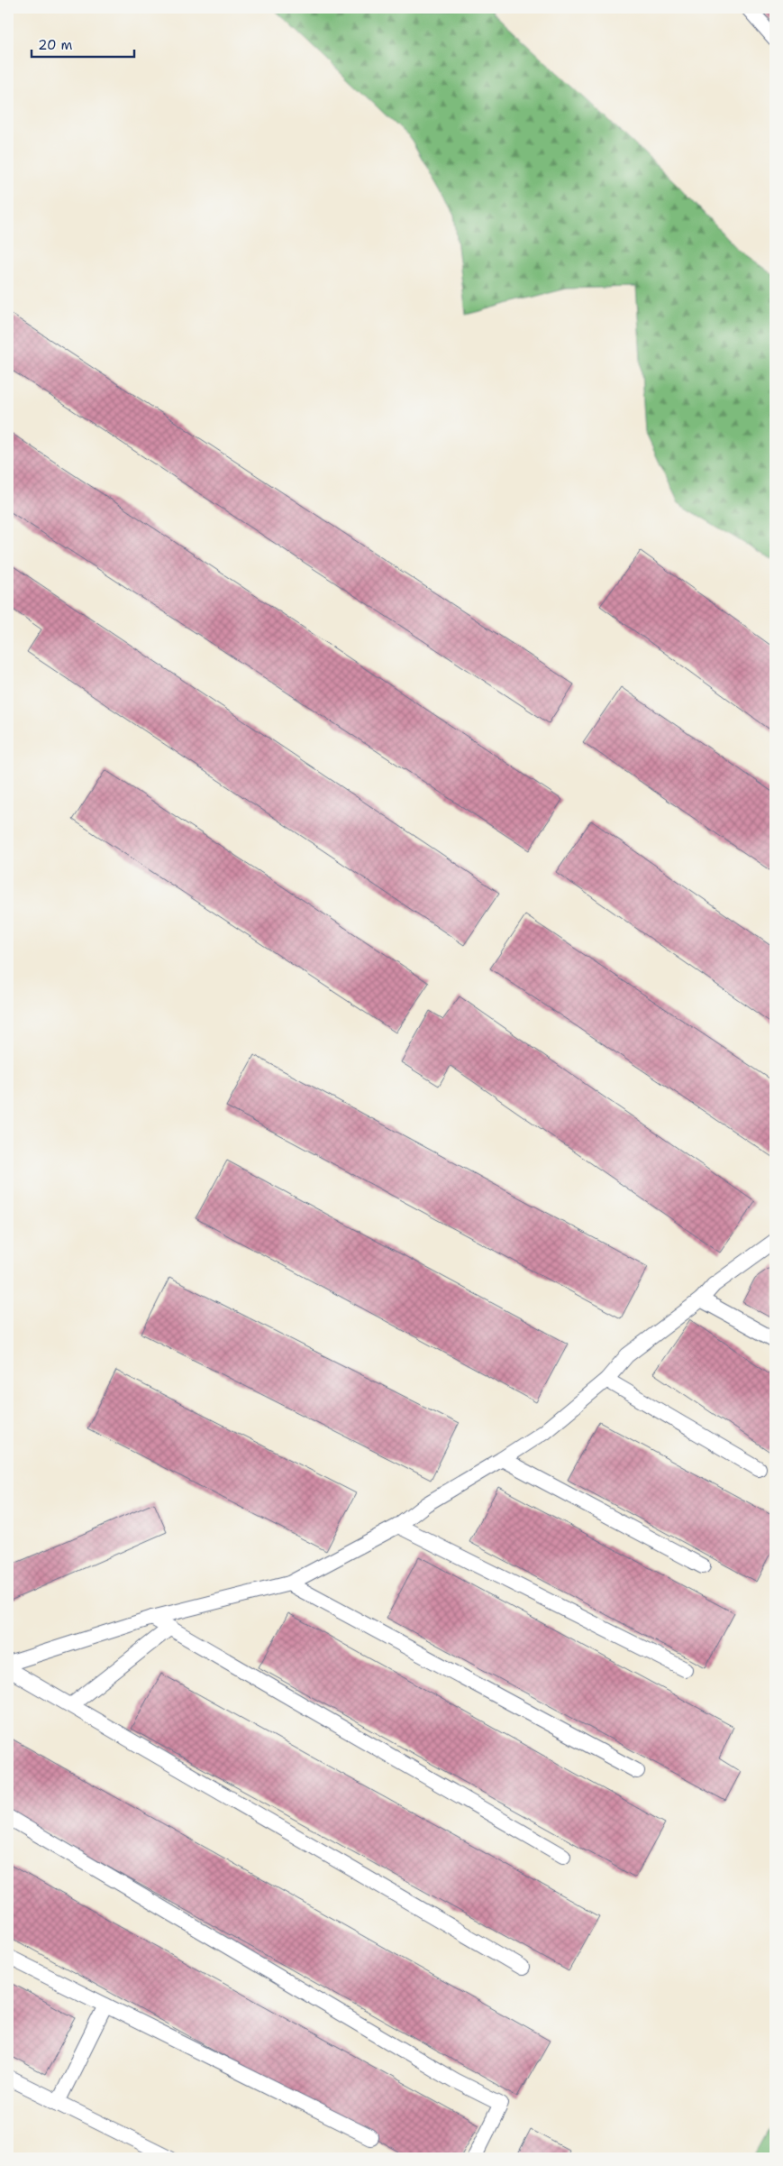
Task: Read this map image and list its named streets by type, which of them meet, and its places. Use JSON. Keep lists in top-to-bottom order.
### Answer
{
  "scale_bar": "20 m"
}
